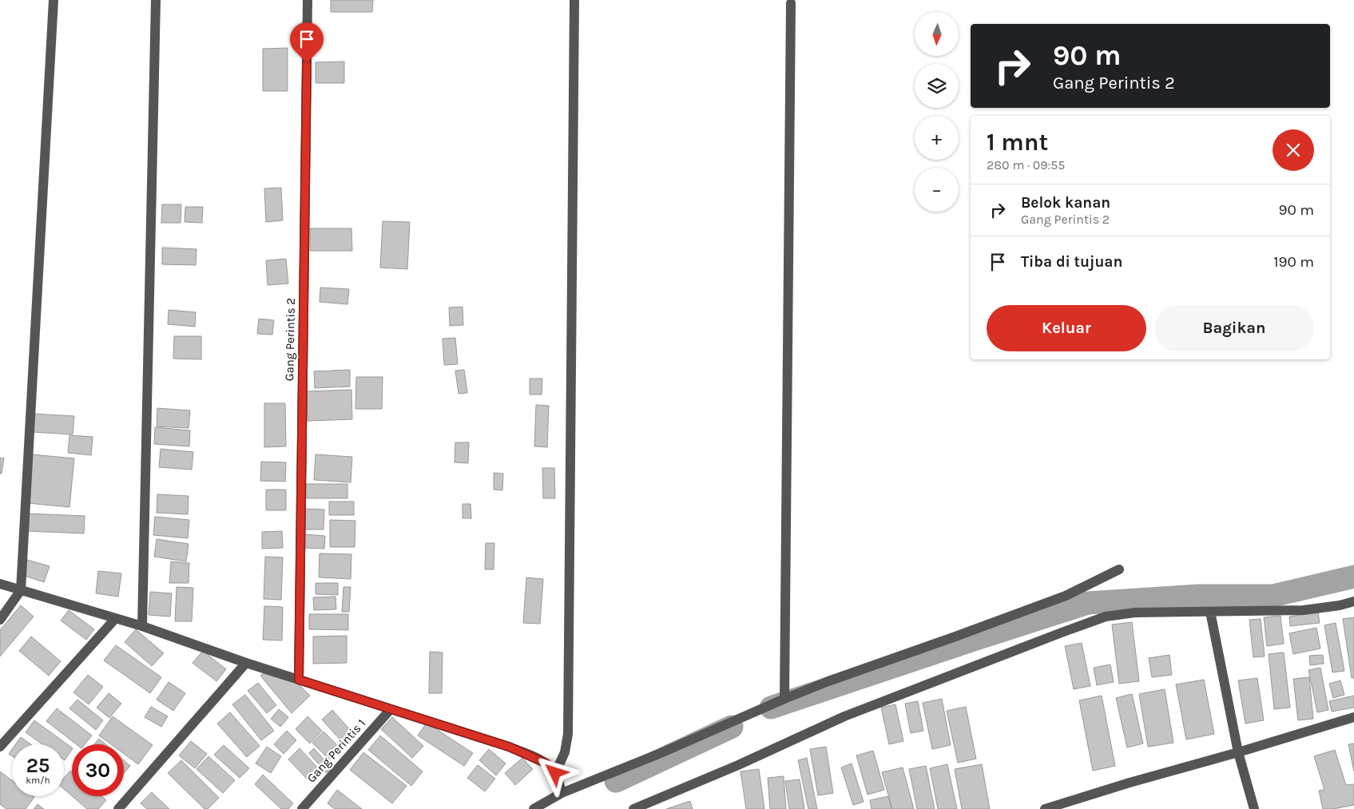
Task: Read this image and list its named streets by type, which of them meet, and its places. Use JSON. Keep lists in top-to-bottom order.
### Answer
{
  "streets": {
    "street": ["Gang Perintis 2", "Gang Perintis 1"]
  },
  "north": "bottom",
  "page": {
    "map_buttons": ["+", "−"],
    "turn": ["90 m", "Gang Perintis 2"],
    "heading": ["1 mnt", "280 m · 09:55"],
    "list": [
      {
        "name": "Belok kanan",
        "note": "Gang Perintis 2",
        "value": "90 m"
      },
      {
        "name": "Tiba di tujuan",
        "value": "190 m"
      }
    ],
    "buttons": ["Keluar", "Bagikan"],
    "speed": "25 km/h",
    "limit": "30"
  }
}
